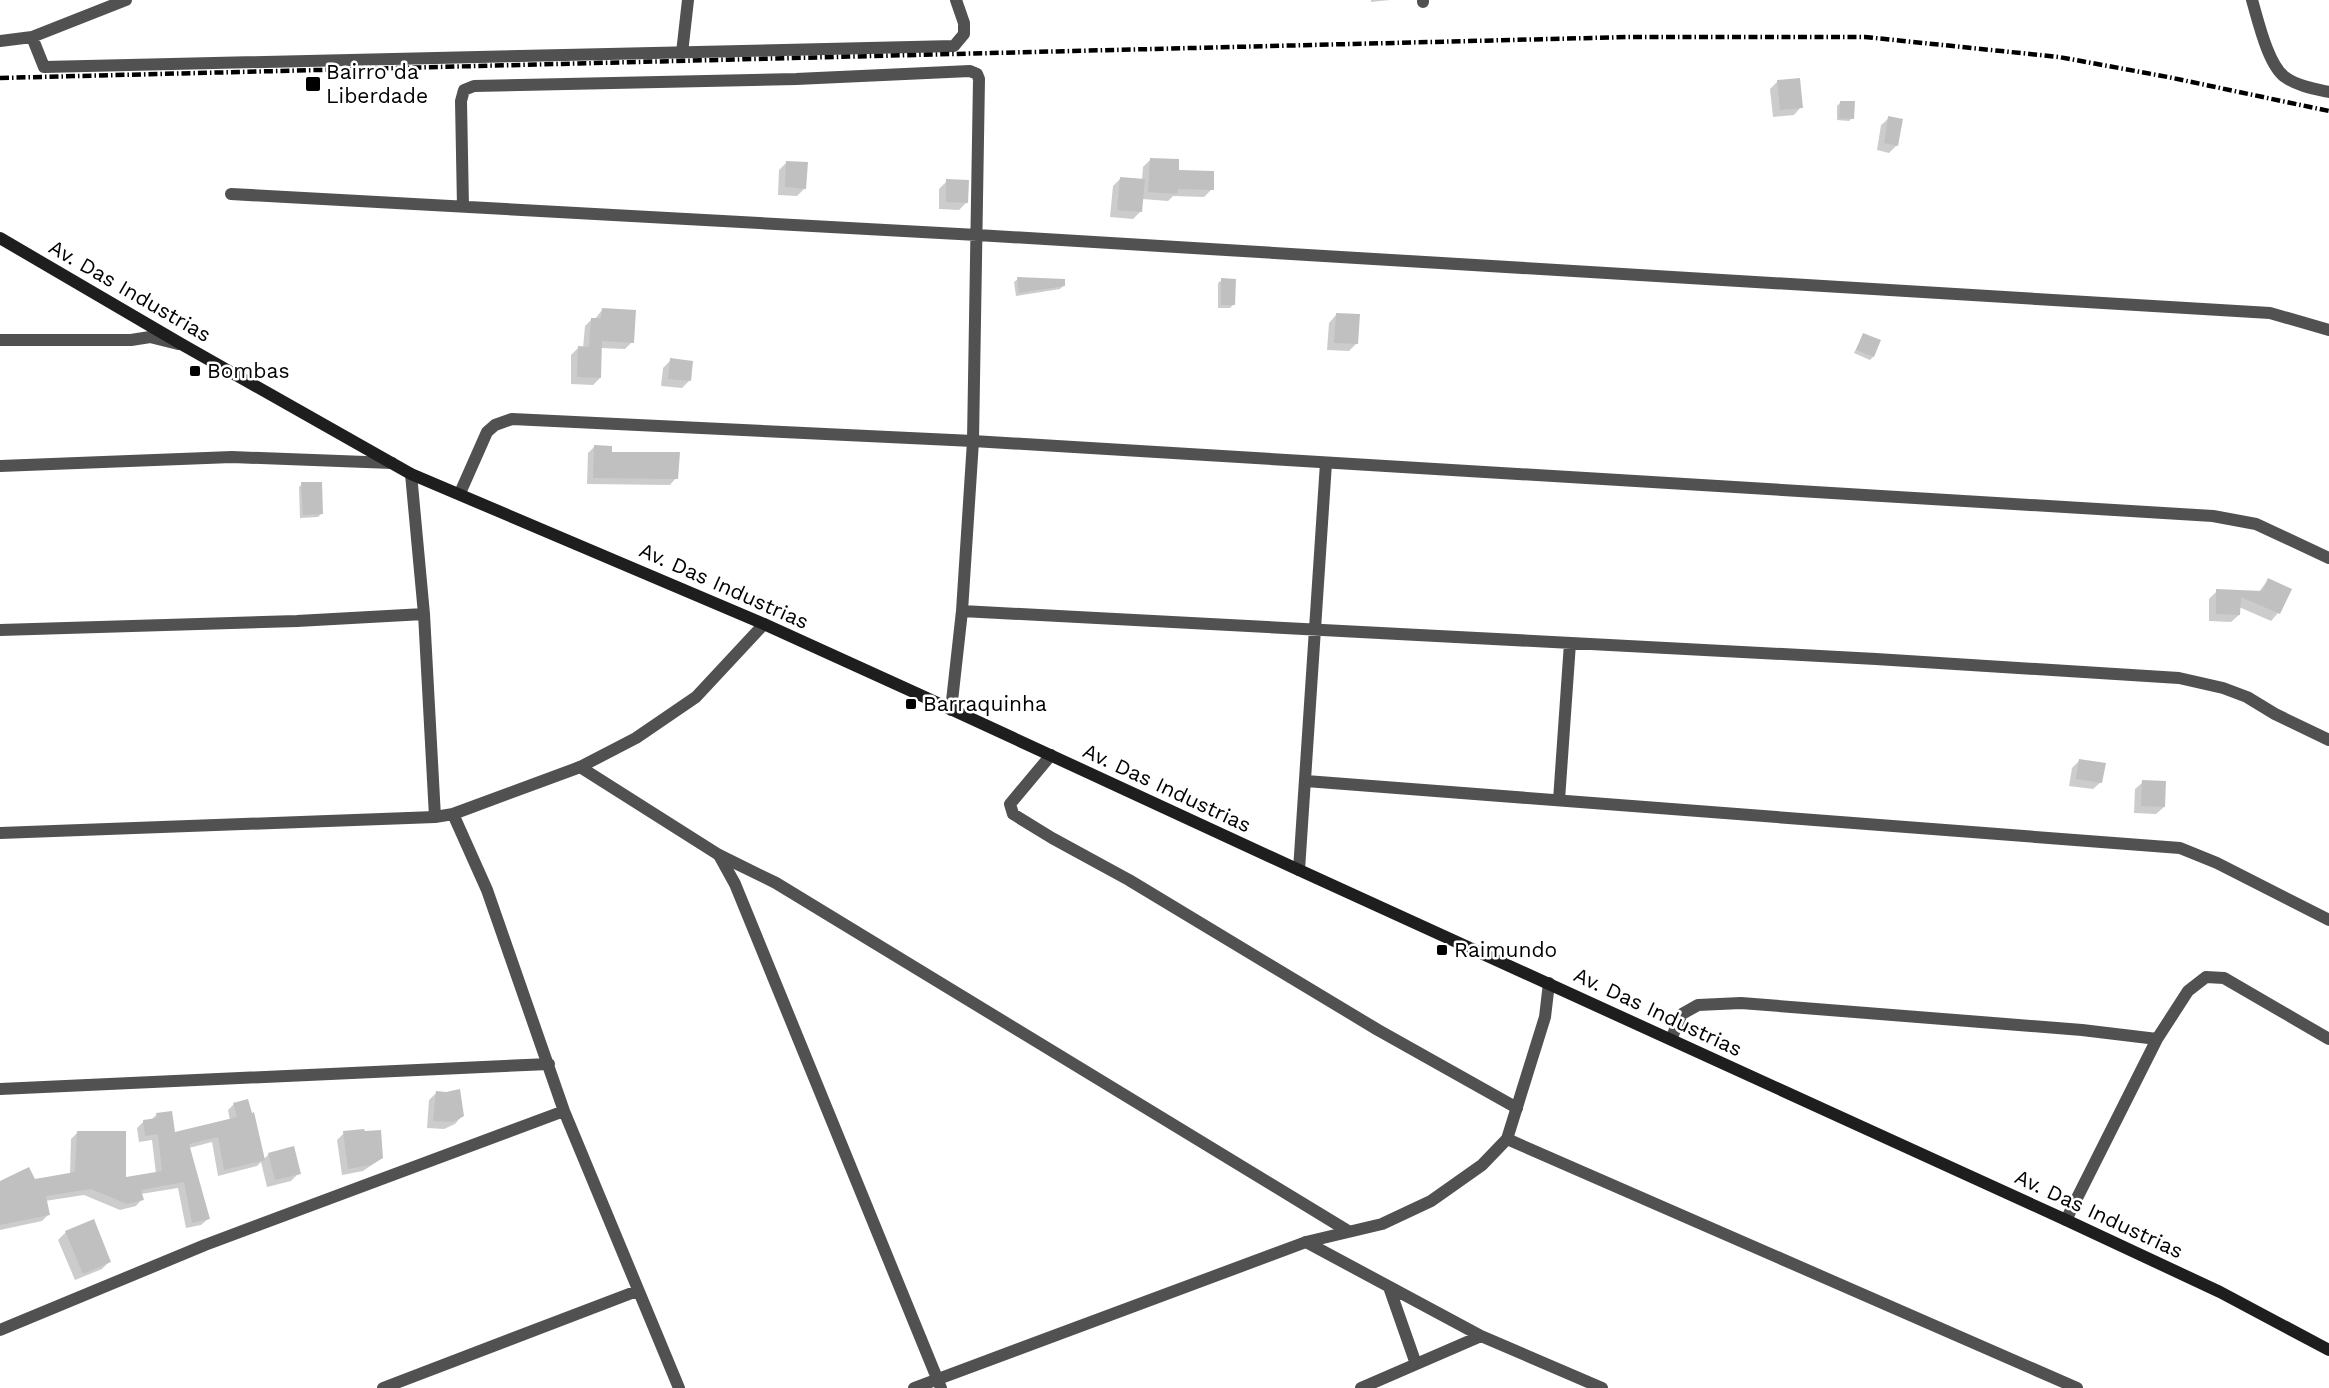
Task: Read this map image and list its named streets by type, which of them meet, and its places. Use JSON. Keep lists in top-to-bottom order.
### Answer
{
  "streets": {
    "main road": ["Av. Das Industrias"]
  },
  "places": {
    "transit": [
      "Bairro da Liberdade",
      "Bombas",
      "Barraquinha",
      "Raimundo"
    ]
  }
}
